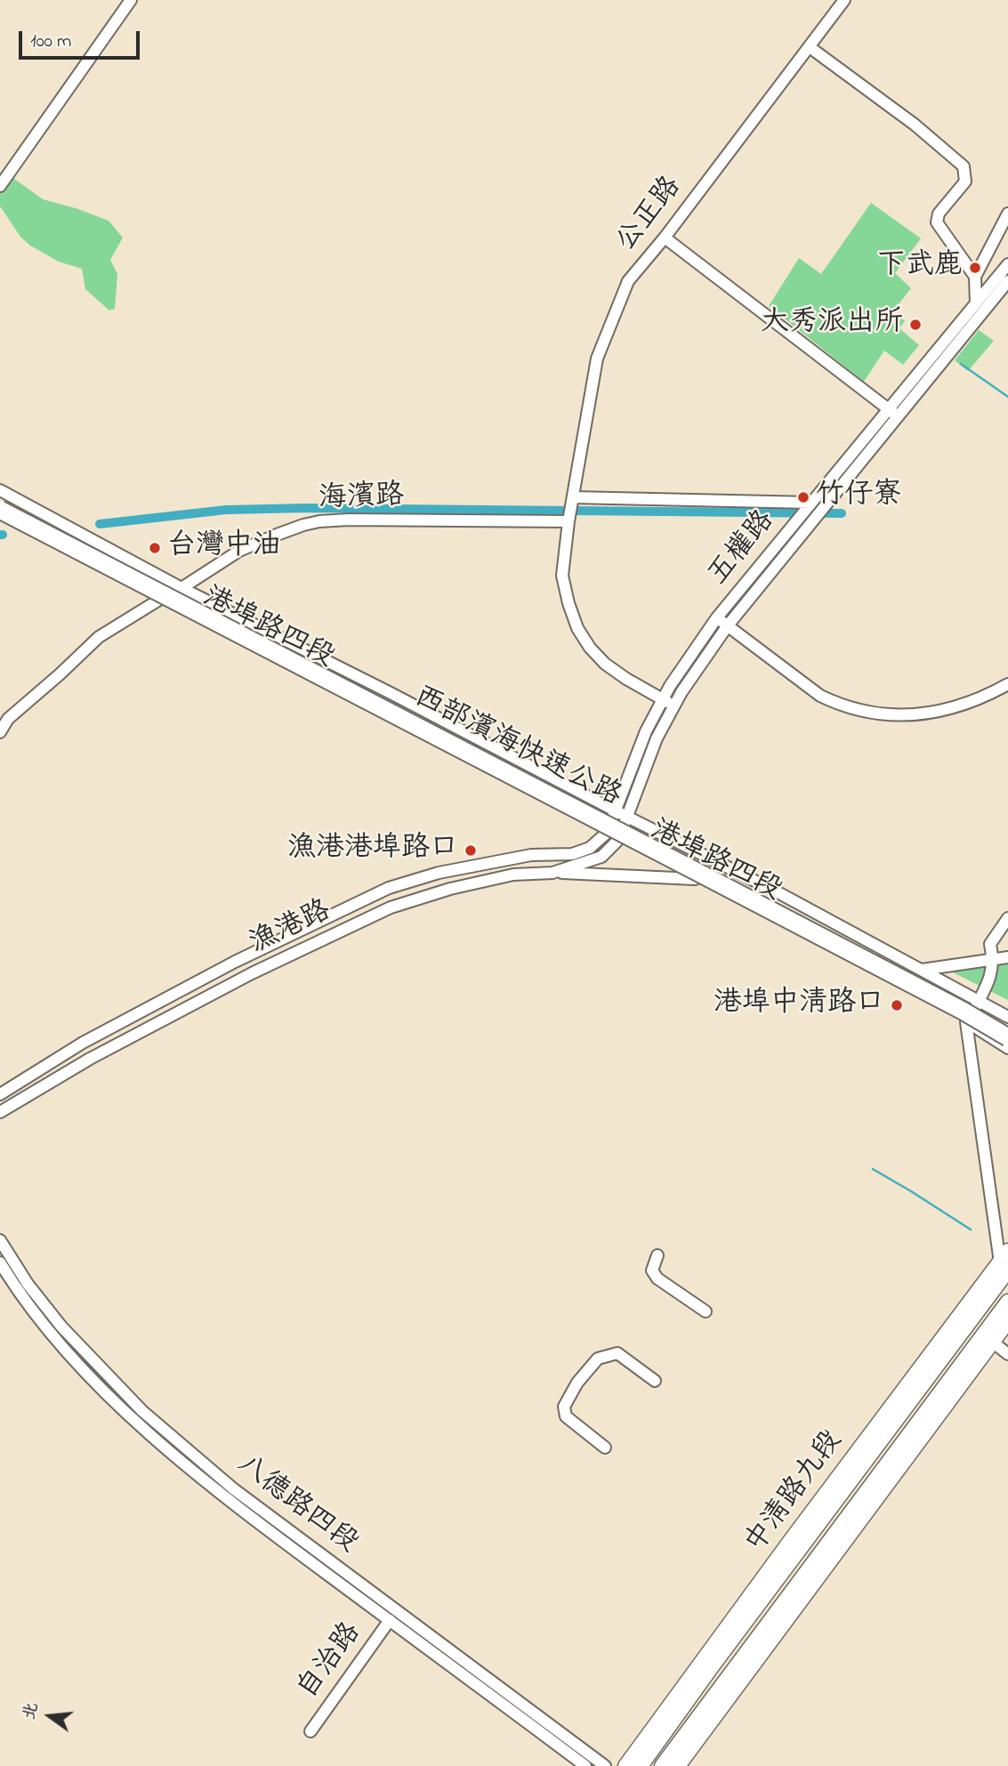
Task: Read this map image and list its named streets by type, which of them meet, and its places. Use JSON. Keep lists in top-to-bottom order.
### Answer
{
  "streets": {
    "highway": ["西部濱海快速公路"],
    "main road": ["中清路九段"],
    "street": [
      "公正路",
      "海濱路",
      "五權路",
      "港埠路四段",
      "漁港路",
      "八德路四段",
      "自治路"
    ]
  },
  "crossings": [
    ["公正路", "海濱路"],
    ["海濱路", "港埠路四段"],
    ["五權路", "港埠路四段"],
    ["五權路", "漁港路"],
    ["港埠路四段", "漁港路"],
    ["八德路四段", "自治路"]
  ],
  "places": [
    "下武鹿",
    "大秀派出所",
    "竹仔寮",
    "台灣中油",
    "漁港港埠路口",
    "港埠中清路口"
  ],
  "scale_bar": "100 m",
  "north": "left"
}
